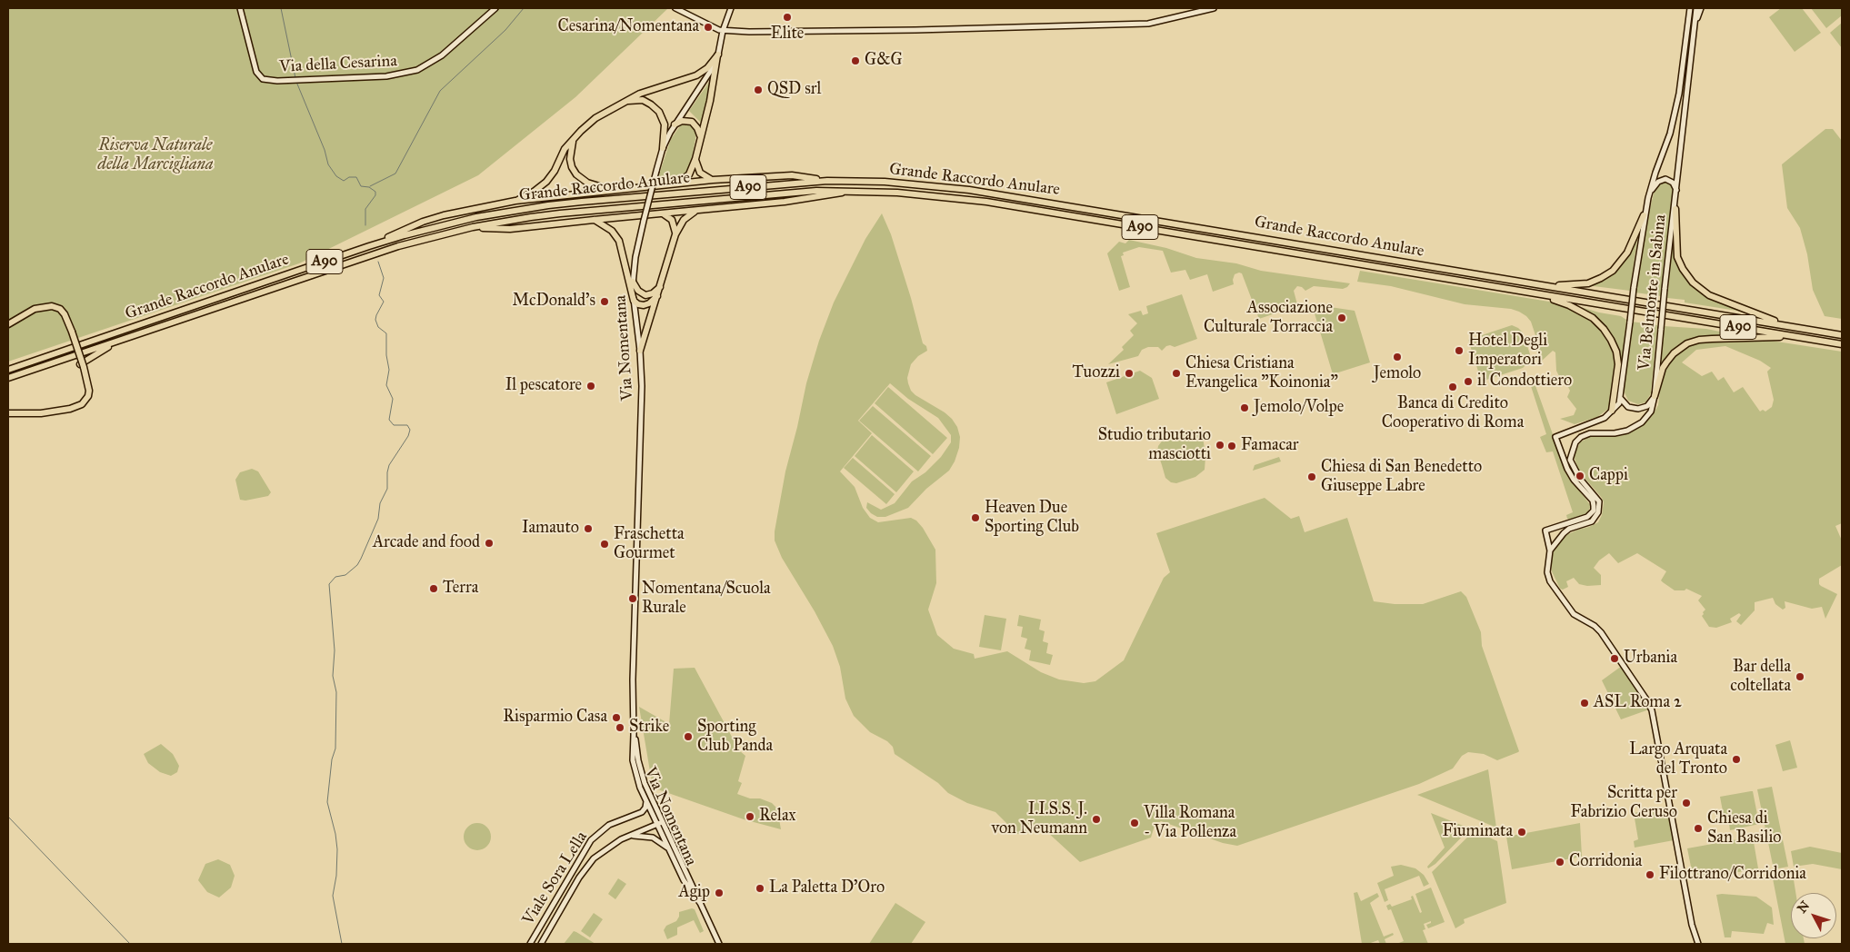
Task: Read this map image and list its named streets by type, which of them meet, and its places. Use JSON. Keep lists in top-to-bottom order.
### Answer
{
  "streets": {
    "highway": ["Grande Raccordo Anulare", "A90"],
    "main road": [
      "Via della Cesarina",
      "Via Belmonte in Sabina",
      "Via Nomentana",
      "Viale Sora Lella"
    ]
  },
  "crossings": [
    ["Via Nomentana", "Viale Sora Lella"]
  ],
  "parks": ["Riserva Naturale della Marcigliana"],
  "places": [
    "Elite",
    "Cesarina/Nomentana",
    "G&G",
    "QSD srl",
    "McDonald's",
    "Associazione Culturale Torraccia",
    "Hotel Degli Imperatori",
    "Jemolo",
    "Tuozzi",
    "Chiesa Cristiana Evangelica \"Koinonia\"",
    "il Condottiero",
    "Il pescatore",
    "Banca di Credito Cooperativo di Roma",
    "Jemolo/Volpe",
    "Studio tributario masciotti",
    "Famacar",
    "Cappi",
    "Chiesa di San Benedetto Giuseppe Labre",
    "Heaven Due Sporting Club",
    "Iamauto",
    "Arcade and food",
    "Fraschetta Gourmet",
    "Terra",
    "Nomentana/Scuola Rurale",
    "Urbania",
    "Bar della coltellata",
    "ASL Roma 2",
    "Risparmio Casa",
    "Strike",
    "Sporting Club Panda",
    "Largo Arquata del Tronto",
    "Scritta per Fabrizio Ceruso",
    "Relax",
    "I.I.S.S. J. von Neumann",
    "Villa Romana - Via Pollenza",
    "Chiesa di San Basilio",
    "Fiuminata",
    "Corridonia",
    "Filottrano/Corridonia",
    "La Paletta D'Oro",
    "Agip"
  ],
  "north": "top left"
}
